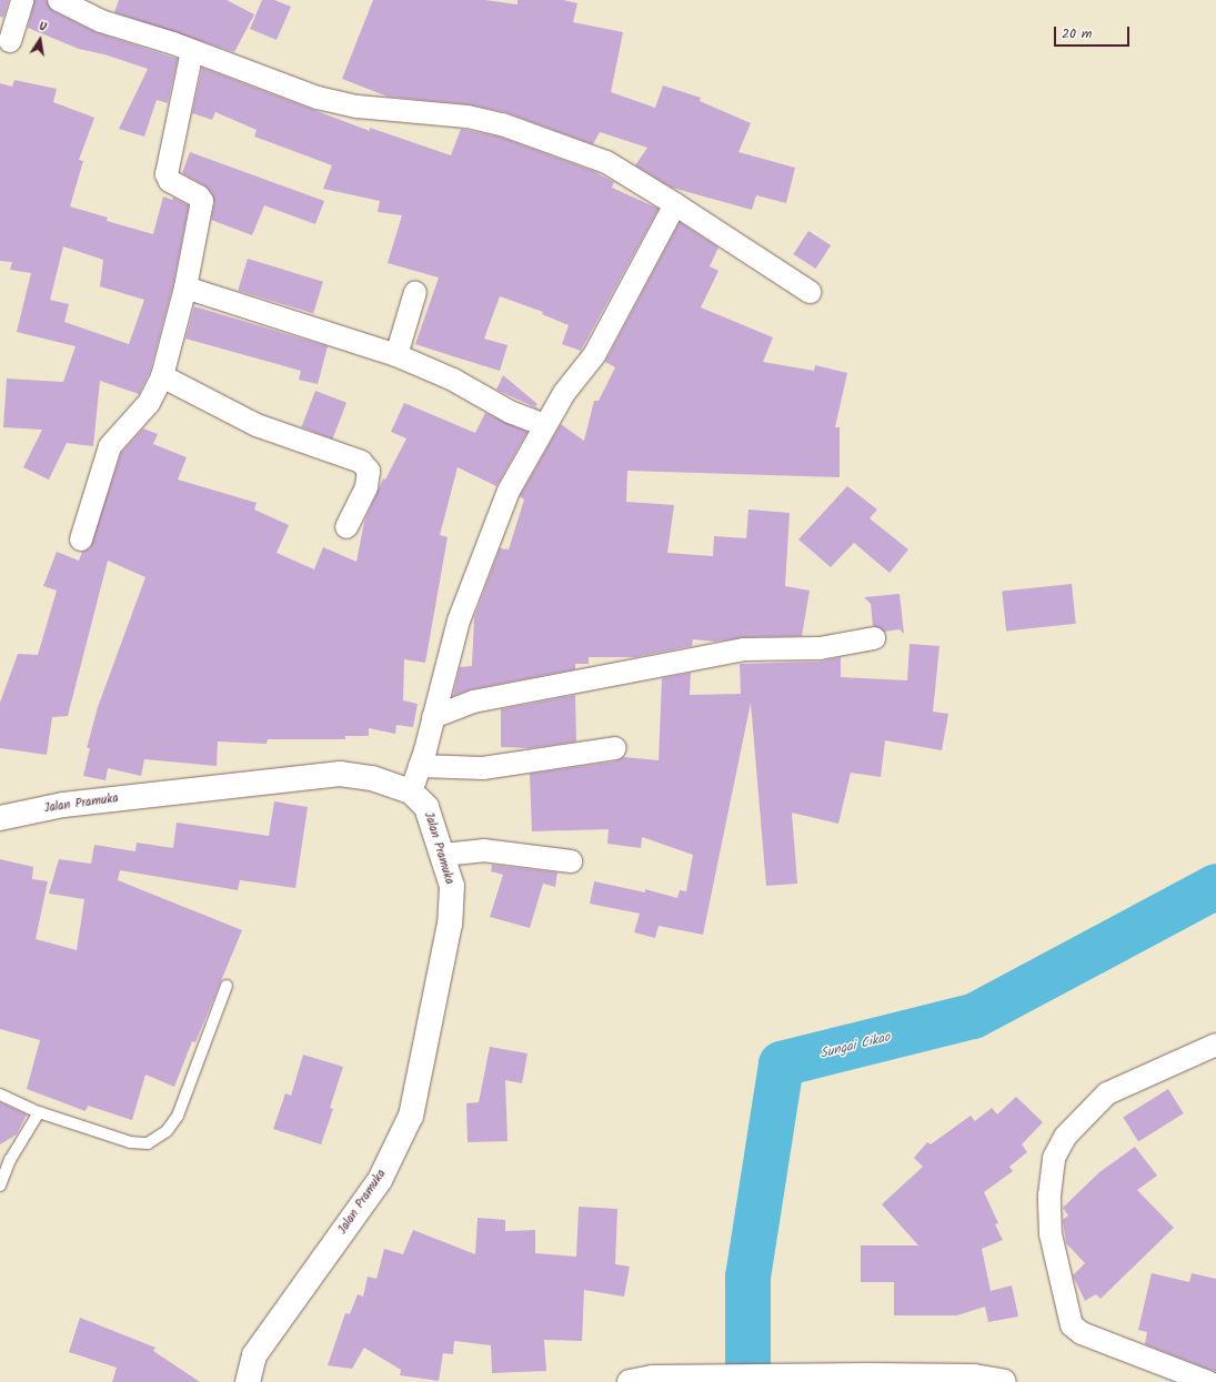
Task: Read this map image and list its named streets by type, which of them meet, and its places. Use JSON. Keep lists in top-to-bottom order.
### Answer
{
  "streets": {
    "main road": ["Jalan Pramuka"]
  },
  "water": ["Sungai Cikao"],
  "scale_bar": "20 m",
  "north": "top"
}
